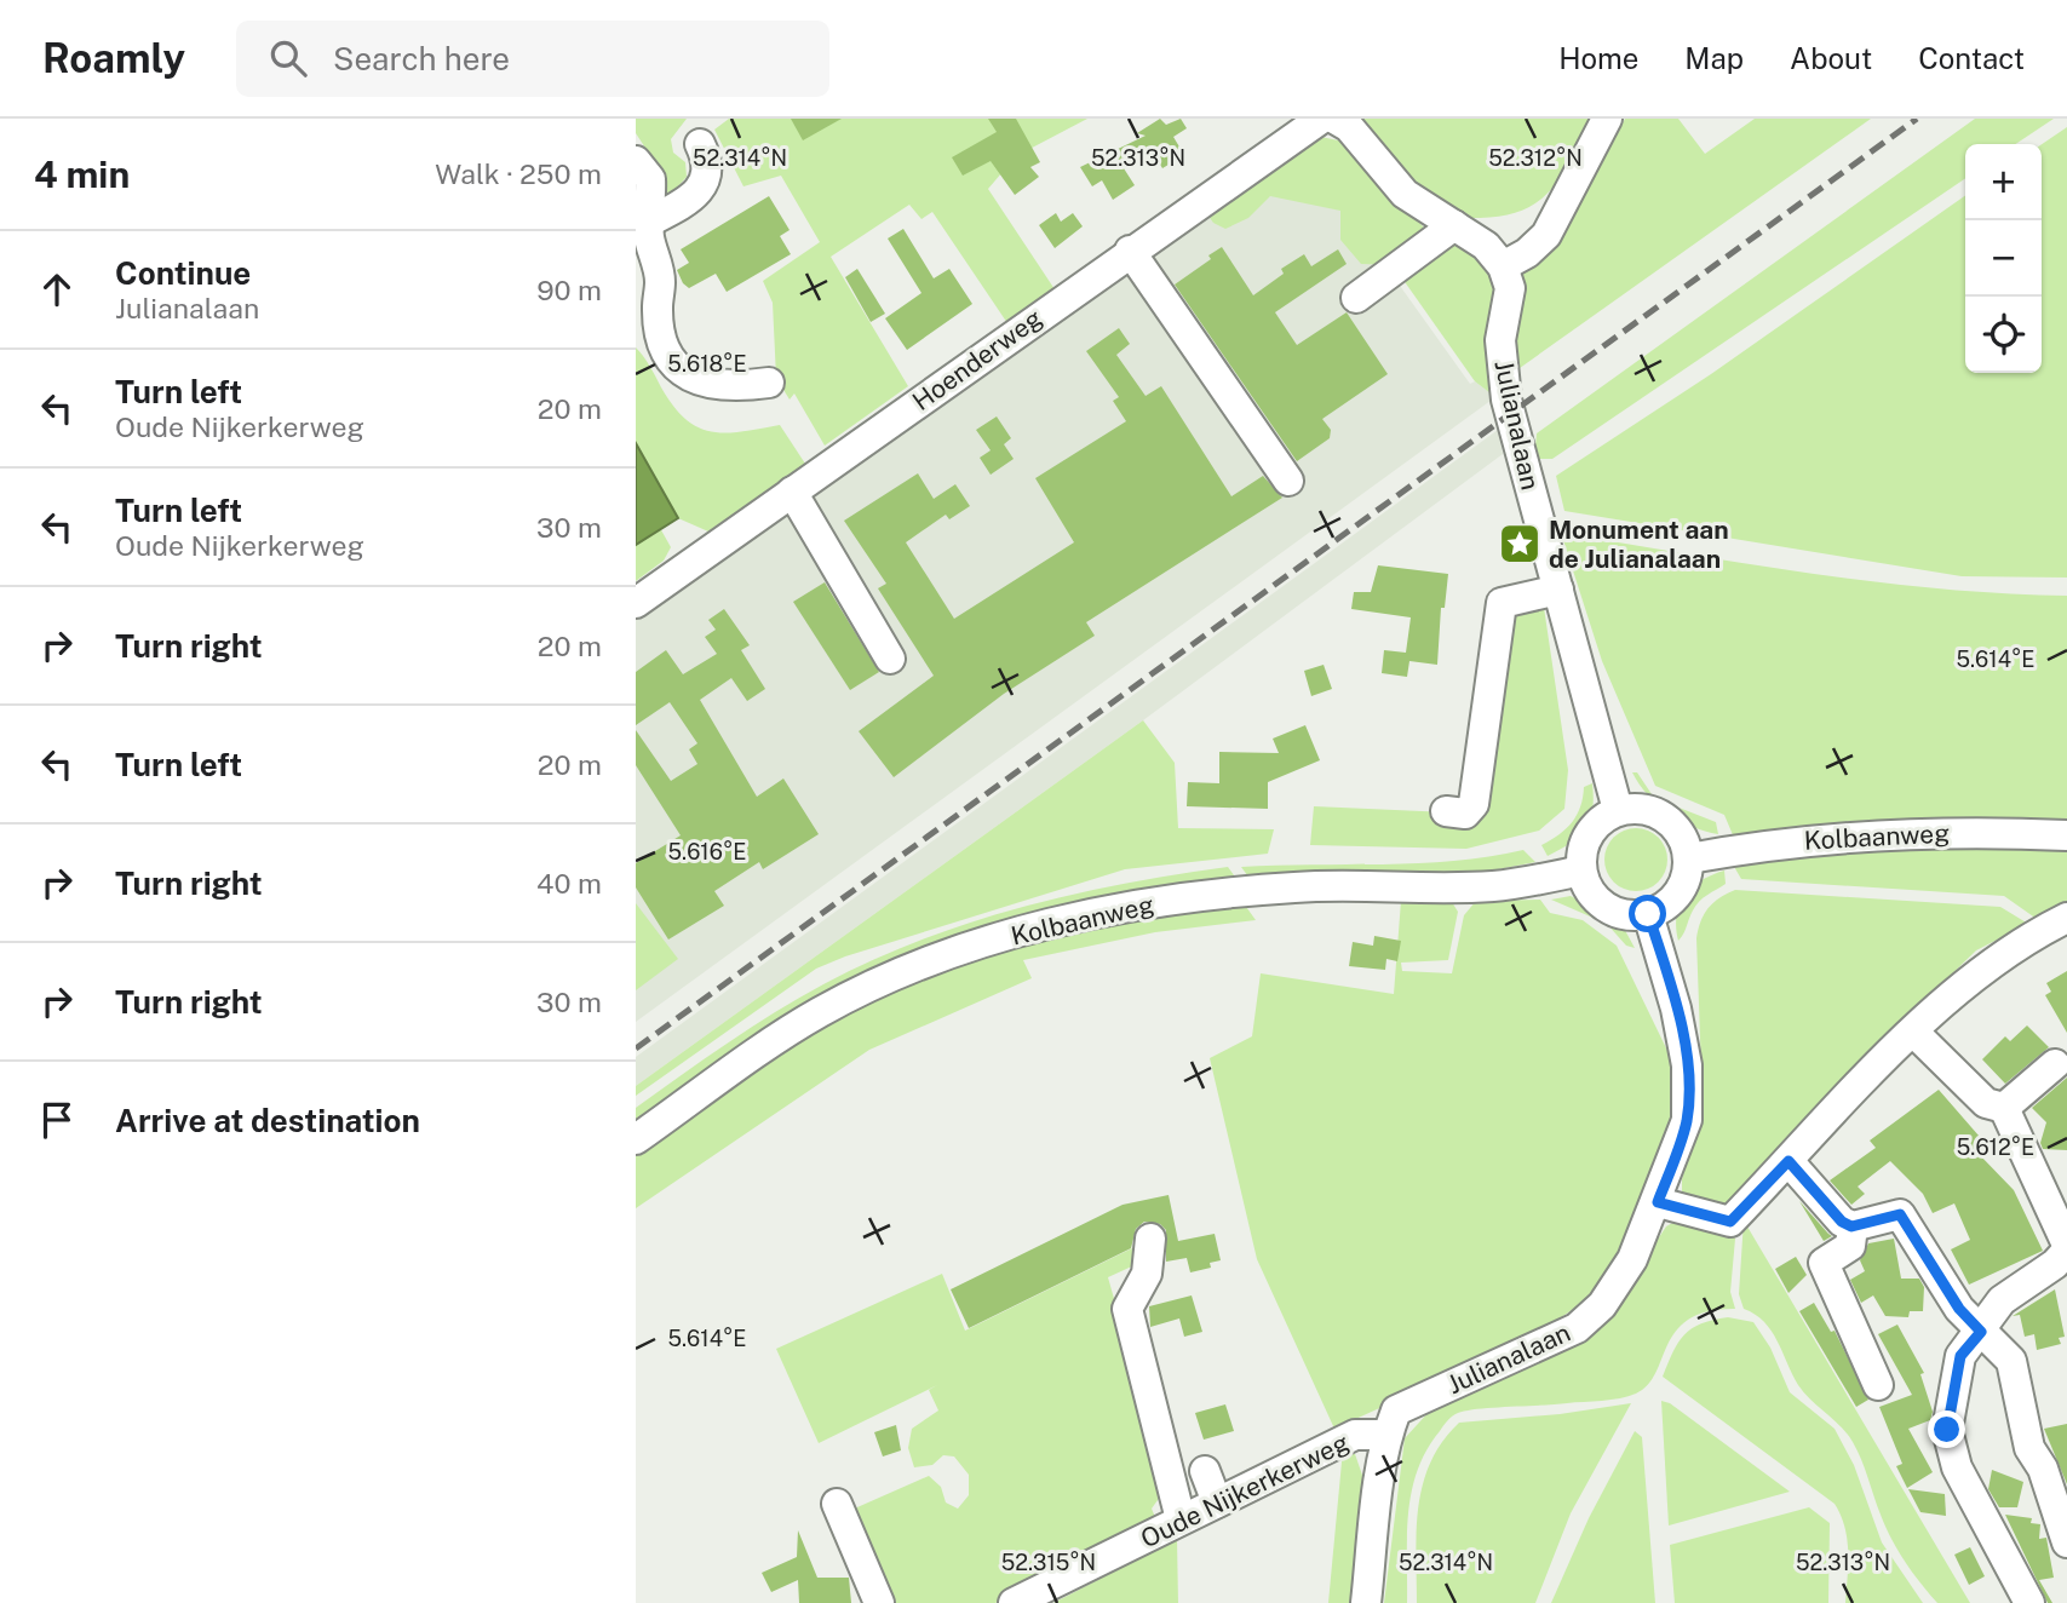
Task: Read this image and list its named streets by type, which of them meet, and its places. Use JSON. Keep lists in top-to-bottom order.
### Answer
{
  "streets": {
    "street": [
      "Hoenderweg",
      "Julianalaan",
      "Kolbaanweg",
      "Oude Nijkerkerweg"
    ]
  },
  "crossings": [
    ["Julianalaan", "Kolbaanweg"],
    ["Julianalaan", "Oude Nijkerkerweg"]
  ],
  "places": {
    "place": ["Monument aan de Julianalaan"]
  },
  "page": {
    "header": "Roamly",
    "search": "Search here",
    "nav": [
      "Home",
      "Map",
      "About",
      "Contact"
    ],
    "heading": ["4 min", "Walk · 250 m"],
    "map_buttons": ["+", "−"],
    "list": [
      ["Continue", "Julianalaan", "90 m"],
      ["Turn left", "Oude Nijkerkerweg", "20 m"],
      ["Turn left", "Oude Nijkerkerweg", "30 m"],
      ["Turn right", "20 m"],
      ["Turn left", "20 m"],
      ["Turn right", "40 m"],
      ["Turn right", "30 m"],
      "Arrive at destination"
    ]
  },
  "coordinates": [
    "52.314°N",
    "52.313°N",
    "52.312°N",
    "5.618°E",
    "5.614°E",
    "5.616°E",
    "5.612°E",
    "52.315°N"
  ]
}
